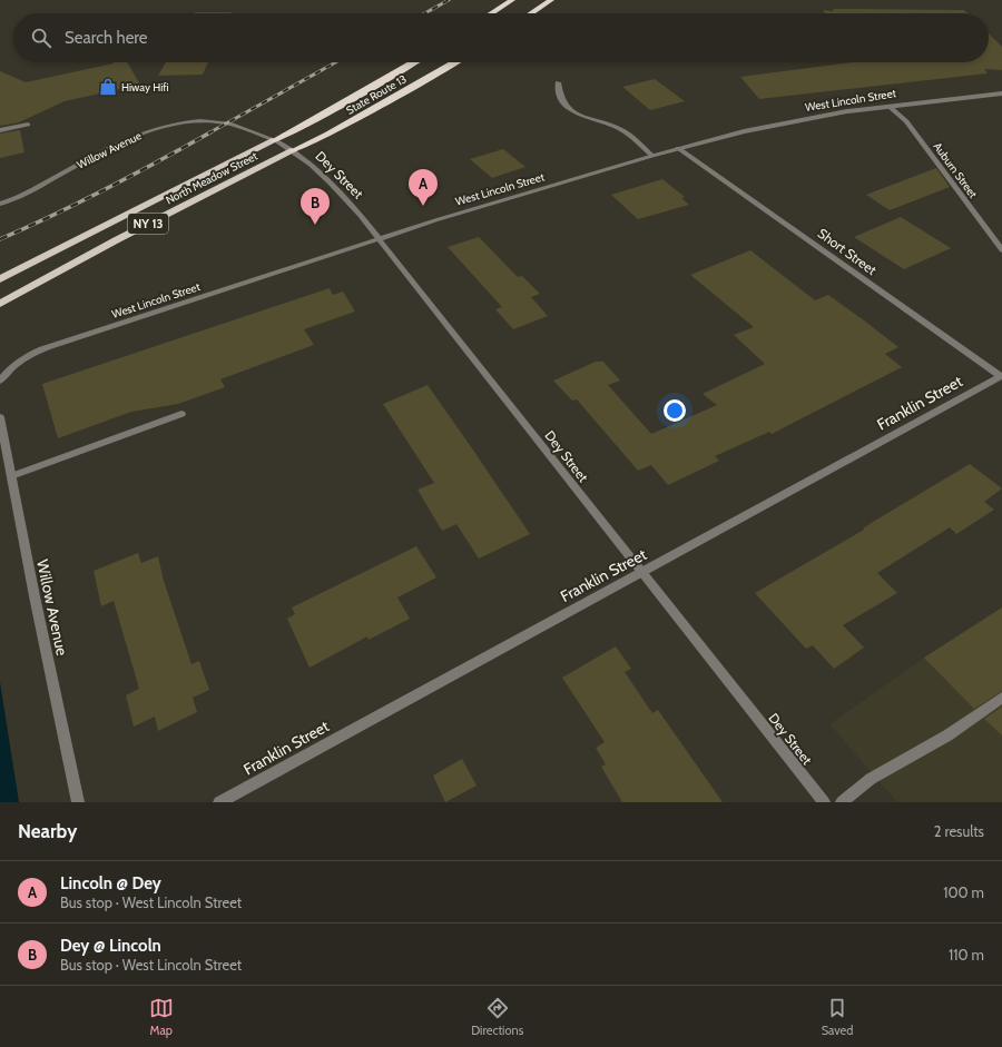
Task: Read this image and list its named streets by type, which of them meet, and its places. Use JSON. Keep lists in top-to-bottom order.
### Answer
{
  "streets": {
    "highway": ["State Route 13", "North Meadow Street", "NY 13"],
    "street": [
      "West Lincoln Street",
      "Willow Avenue",
      "Auburn Street",
      "Dey Street",
      "Short Street",
      "Franklin Street"
    ]
  },
  "crossings": [
    ["State Route 13", "Dey Street"],
    ["State Route 13", "North Meadow Street"],
    ["West Lincoln Street", "Auburn Street"],
    ["West Lincoln Street", "Dey Street"],
    ["West Lincoln Street", "Short Street"],
    ["Willow Avenue", "Dey Street"],
    ["Willow Avenue", "North Meadow Street"],
    ["Willow Avenue", "NY 13"],
    ["Dey Street", "North Meadow Street"],
    ["Dey Street", "NY 13"],
    ["Dey Street", "Franklin Street"],
    ["North Meadow Street", "NY 13"],
    ["Short Street", "Franklin Street"]
  ],
  "places": {
    "shop": ["Hiway Hifi"]
  },
  "page": {
    "search": "Search here",
    "pins": ["A", "B"],
    "heading": ["Nearby", "2 results"],
    "list": [
      {
        "mark": "A",
        "name": "Lincoln @ Dey",
        "note": "Bus stop · West Lincoln Street",
        "value": "100 m"
      },
      {
        "mark": "B",
        "name": "Dey @ Lincoln",
        "note": "Bus stop · West Lincoln Street",
        "value": "110 m"
      }
    ],
    "nav": ["Map", "Directions", "Saved"]
  }
}
